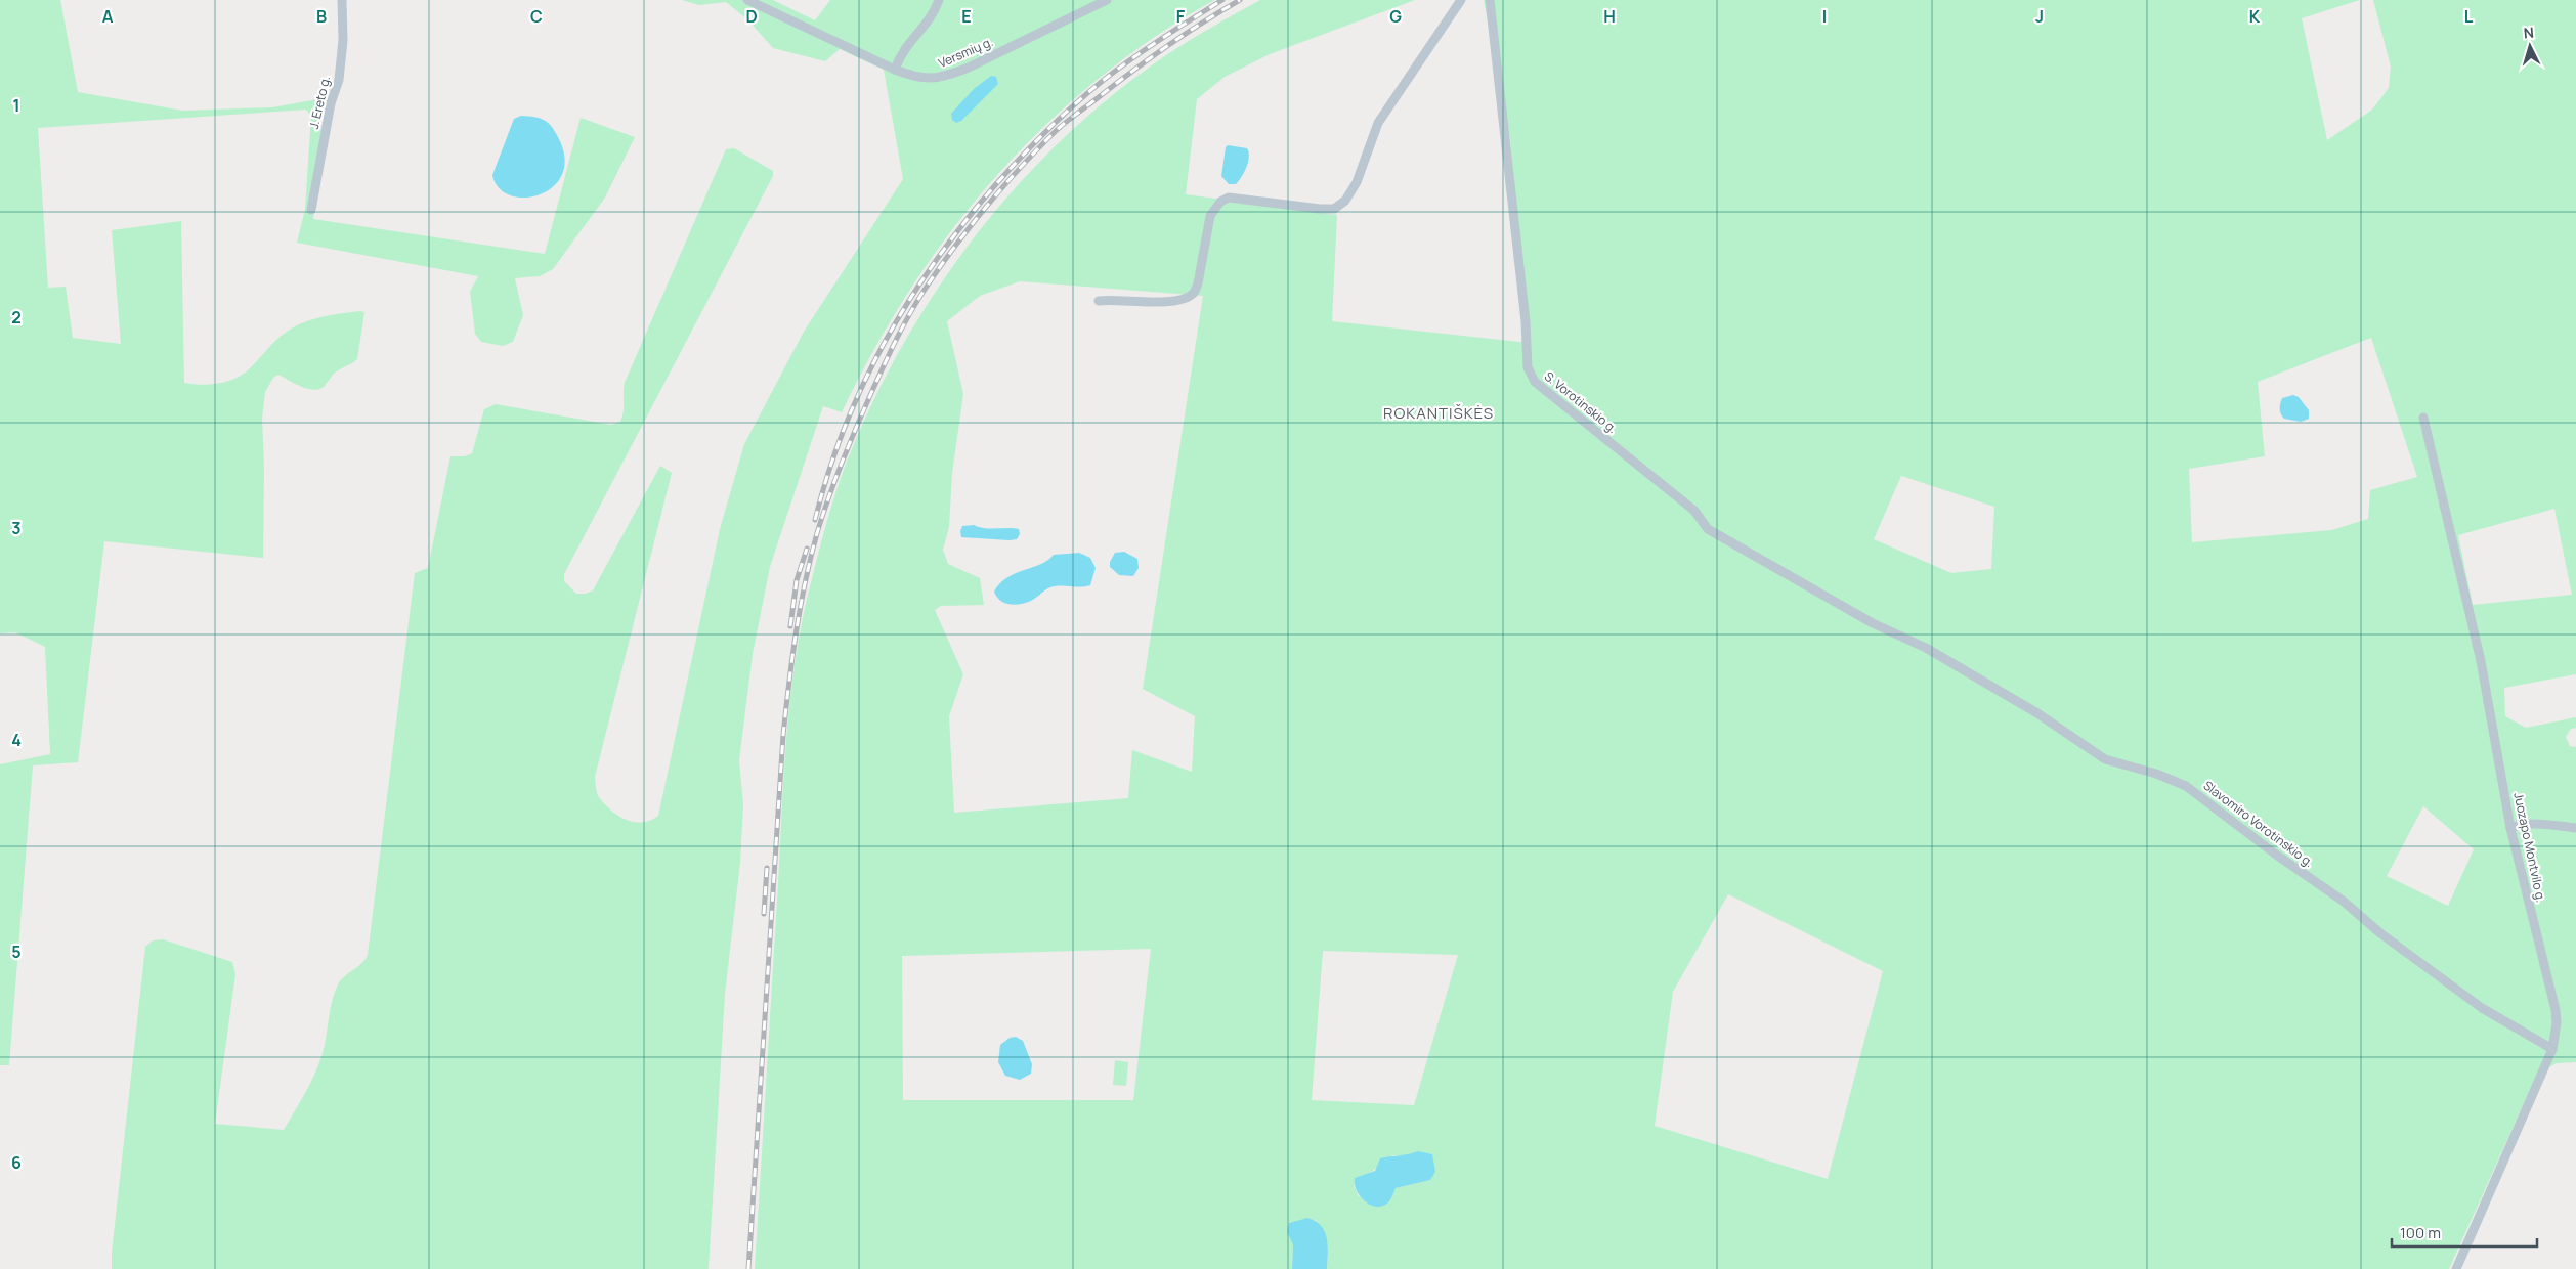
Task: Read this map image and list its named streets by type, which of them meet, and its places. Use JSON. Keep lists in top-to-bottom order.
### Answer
{
  "streets": {
    "street": [
      "Versmių g.",
      "J. Ereto g.",
      "S. Vorotinskio g.",
      "Slavomiro Vorotinskio g.",
      "Juozapo Montvilo g."
    ]
  },
  "crossings": [
    ["S. Vorotinskio g.", "Slavomiro Vorotinskio g."],
    ["Slavomiro Vorotinskio g.", "Juozapo Montvilo g."]
  ],
  "districts": ["ROKANTIŠKĖS"],
  "scale_bar": "100 m",
  "north": "top",
  "grid": {
    "columns": [
      "A",
      "B",
      "C",
      "D",
      "E",
      "F",
      "G",
      "H",
      "I",
      "J",
      "K",
      "L"
    ],
    "rows": [
      "1",
      "2",
      "3",
      "4",
      "5",
      "6"
    ]
  }
}
